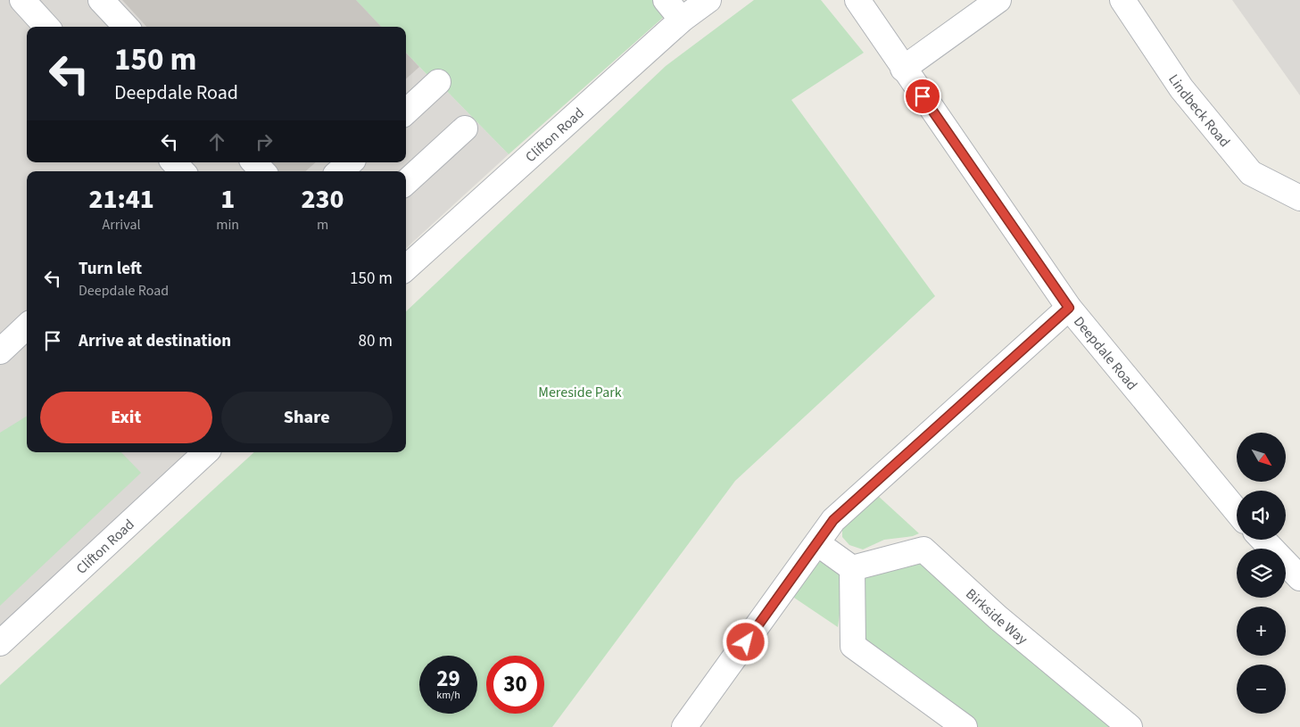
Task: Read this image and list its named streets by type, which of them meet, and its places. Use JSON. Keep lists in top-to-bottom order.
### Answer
{
  "streets": {
    "street": [
      "Lindbeck Road",
      "Clifton Road",
      "Deepdale Road",
      "Birkside Way"
    ]
  },
  "parks": ["Mereside Park"],
  "north": "bottom right",
  "page": {
    "turn": ["150 m", "Deepdale Road"],
    "eta": [
      "21:41",
      "Arrival",
      "1",
      "min",
      "230",
      "m"
    ],
    "list": [
      {
        "name": "Turn left",
        "note": "Deepdale Road",
        "value": "150 m"
      },
      {
        "name": "Arrive at destination",
        "value": "80 m"
      }
    ],
    "buttons": ["Exit", "Share"],
    "map_buttons": ["+", "−"],
    "speed": "29 km/h",
    "limit": "30"
  }
}
